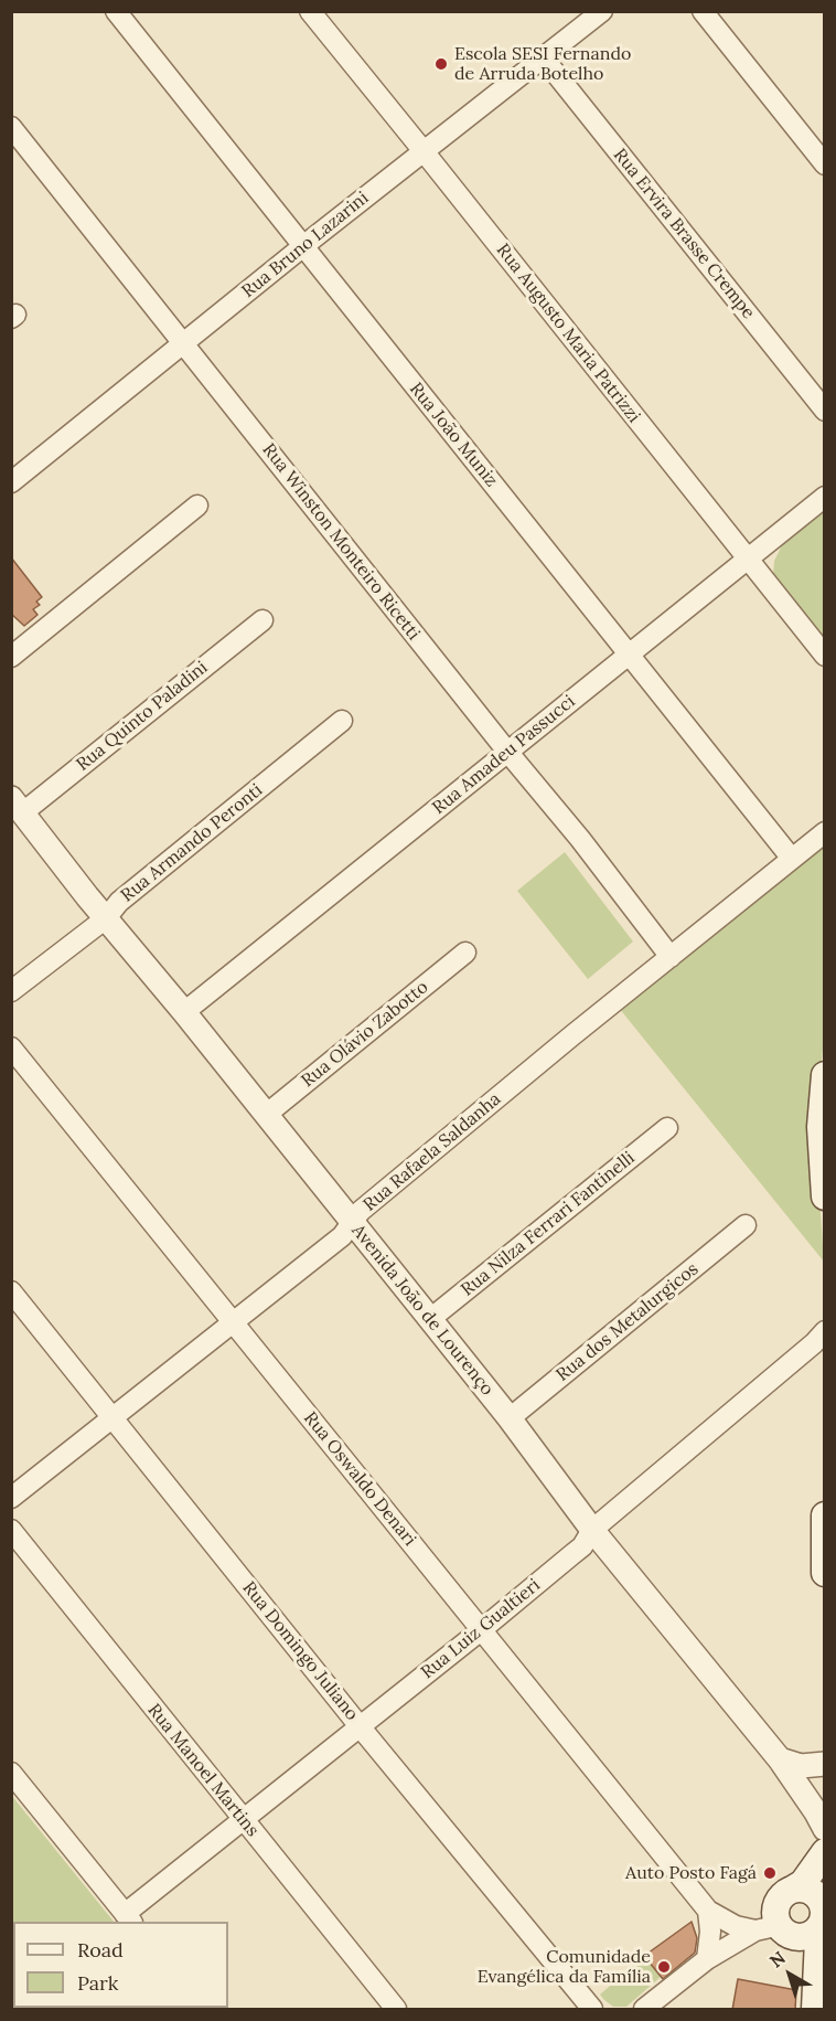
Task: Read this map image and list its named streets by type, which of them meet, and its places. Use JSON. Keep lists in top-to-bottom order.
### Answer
{
  "streets": {
    "street": [
      "Rua Ervira Brasse Crempe",
      "Rua Bruno Lazarini",
      "Rua Augusto Maria Patrizzi",
      "Rua João Muniz",
      "Rua Winston Monteiro Ricetti",
      "Rua Quinto Paladini",
      "Rua Amadeu Passucci",
      "Rua Armando Peronti",
      "Rua Olávio Zabotto",
      "Rua Rafaela Saldanha",
      "Rua Nilza Ferrari Fantinelli",
      "Avenida João de Lourenço",
      "Rua dos Metalurgicos",
      "Rua Oswaldo Denari",
      "Rua Luiz Gualtieri",
      "Rua Domingo Juliano",
      "Rua Manoel Martins"
    ]
  },
  "crossings": [
    ["Rua Ervira Brasse Crempe", "Rua Bruno Lazarini"],
    ["Rua Bruno Lazarini", "Rua Augusto Maria Patrizzi"],
    ["Rua Bruno Lazarini", "Rua João Muniz"],
    ["Rua Bruno Lazarini", "Rua Winston Monteiro Ricetti"],
    ["Rua Augusto Maria Patrizzi", "Rua Amadeu Passucci"],
    ["Rua João Muniz", "Rua Amadeu Passucci"],
    ["Rua João Muniz", "Rua Rafaela Saldanha"],
    ["Rua Winston Monteiro Ricetti", "Rua Amadeu Passucci"],
    ["Rua Winston Monteiro Ricetti", "Rua Rafaela Saldanha"],
    ["Rua Quinto Paladini", "Avenida João de Lourenço"],
    ["Rua Amadeu Passucci", "Avenida João de Lourenço"],
    ["Rua Armando Peronti", "Avenida João de Lourenço"],
    ["Rua Olávio Zabotto", "Avenida João de Lourenço"],
    ["Rua Rafaela Saldanha", "Avenida João de Lourenço"],
    ["Rua Rafaela Saldanha", "Rua Oswaldo Denari"],
    ["Rua Rafaela Saldanha", "Rua Domingo Juliano"],
    ["Rua Nilza Ferrari Fantinelli", "Avenida João de Lourenço"],
    ["Avenida João de Lourenço", "Rua dos Metalurgicos"],
    ["Avenida João de Lourenço", "Rua Luiz Gualtieri"],
    ["Rua Oswaldo Denari", "Rua Luiz Gualtieri"],
    ["Rua Luiz Gualtieri", "Rua Domingo Juliano"],
    ["Rua Luiz Gualtieri", "Rua Manoel Martins"]
  ],
  "places": ["Escola SESI Fernando de Arruda Botelho", "Auto Posto Fagá", "Comunidade Evangélica da Família"],
  "legend": ["Road", "Park"],
  "north": "top left"
}
